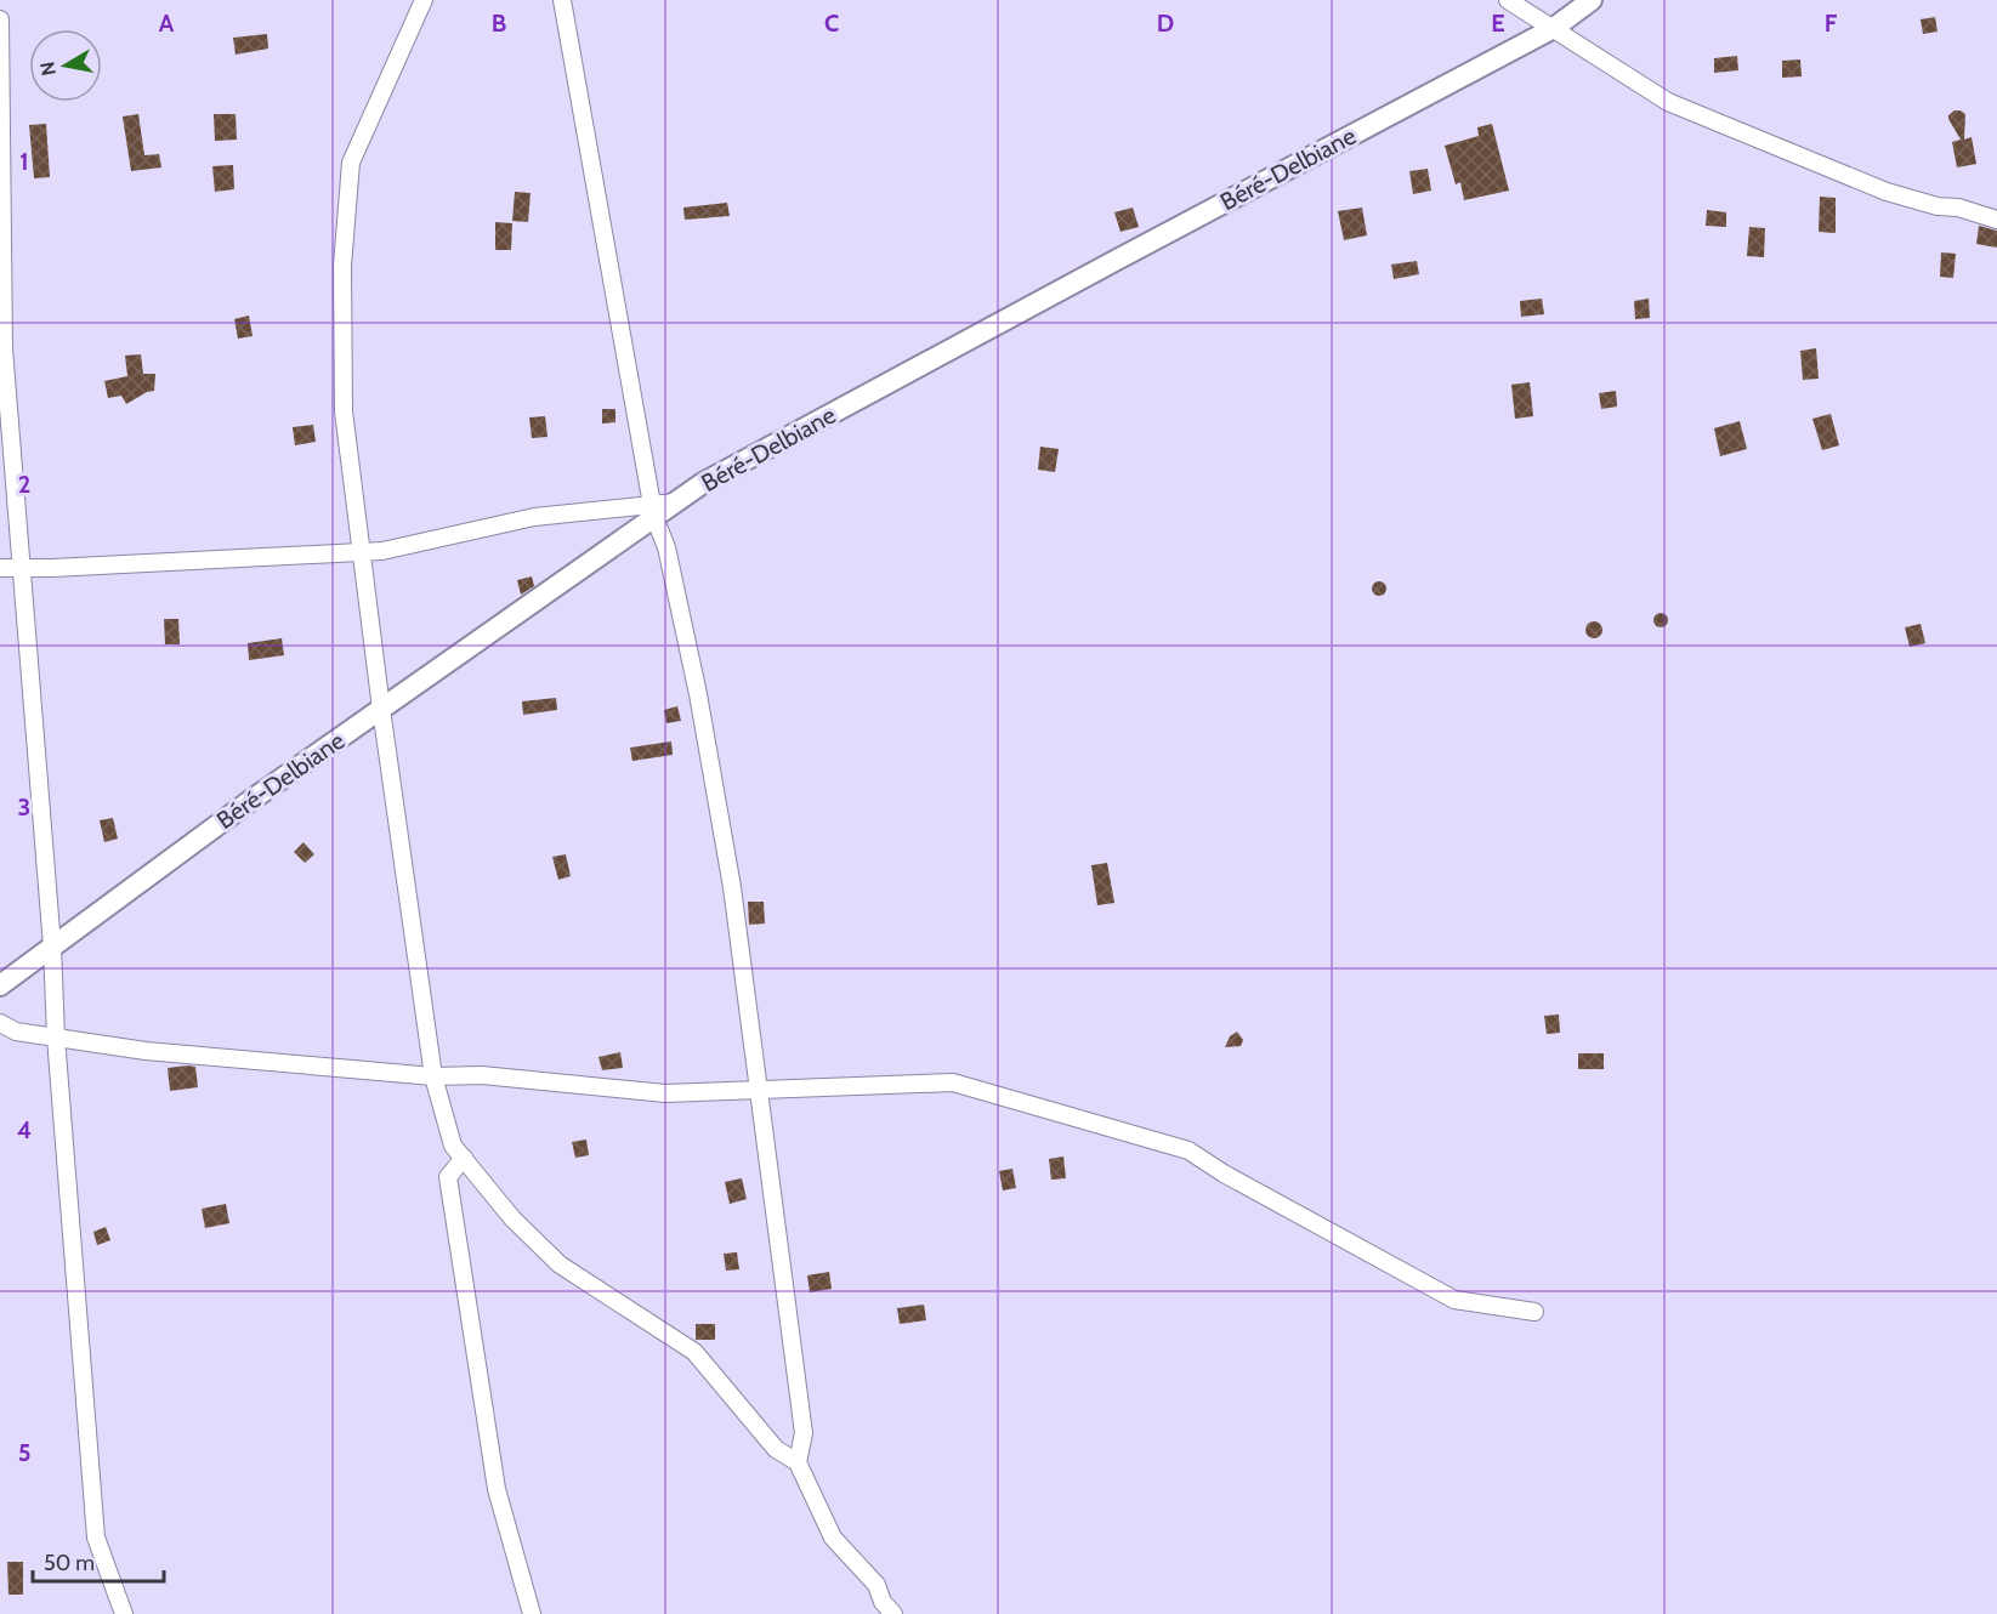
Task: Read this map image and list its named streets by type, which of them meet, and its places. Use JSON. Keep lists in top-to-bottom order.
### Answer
{
  "streets": {
    "street": ["Béré-Delbiane"]
  },
  "scale_bar": "50 m",
  "north": "left",
  "grid": {
    "columns": [
      "A",
      "B",
      "C",
      "D",
      "E",
      "F"
    ],
    "rows": [
      "1",
      "2",
      "3",
      "4",
      "5"
    ]
  }
}
